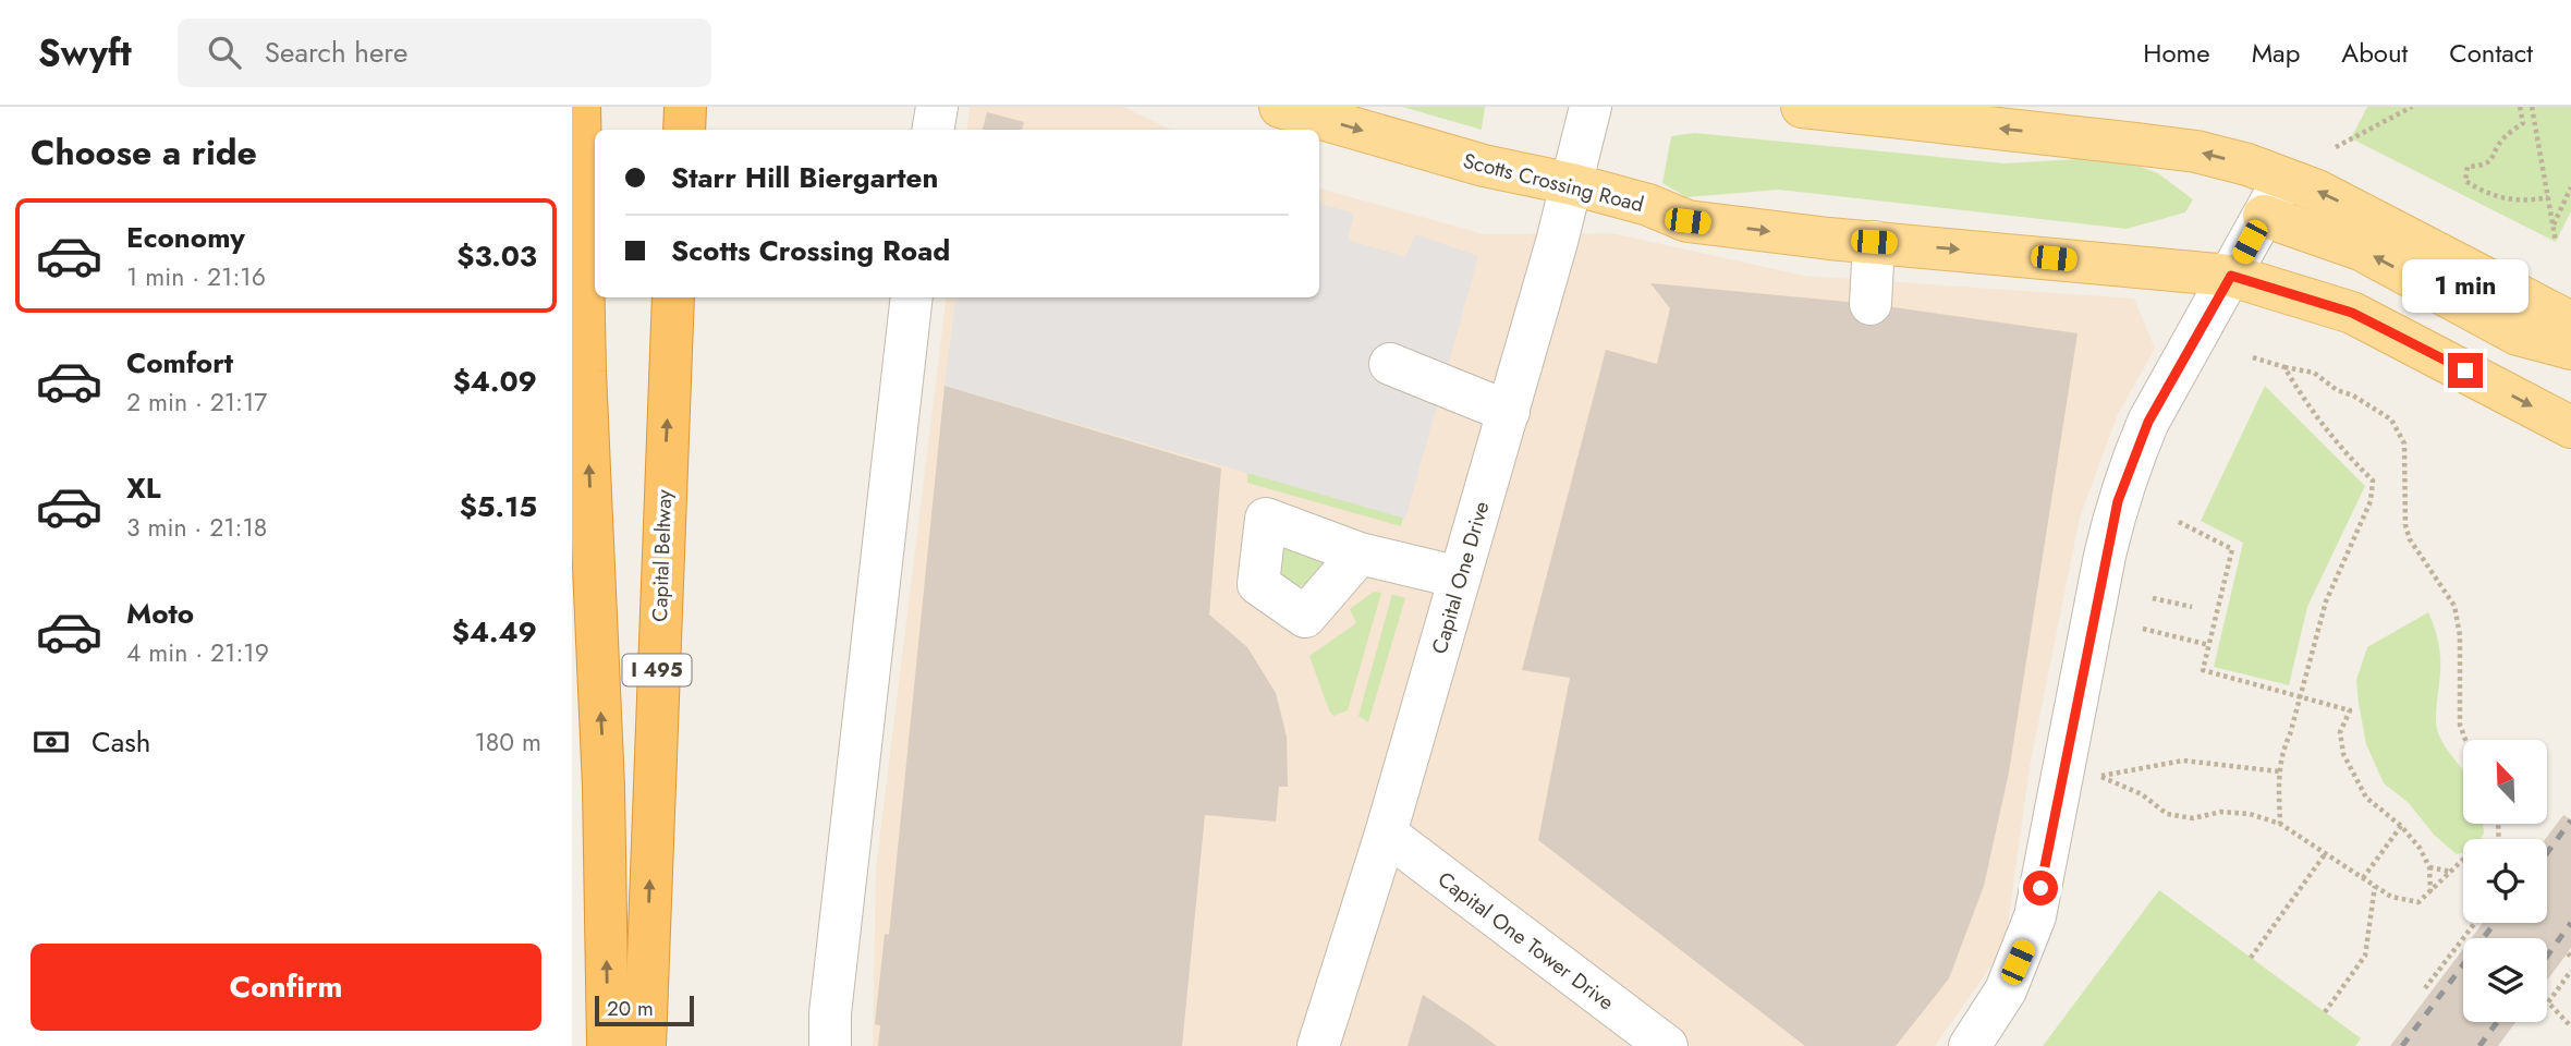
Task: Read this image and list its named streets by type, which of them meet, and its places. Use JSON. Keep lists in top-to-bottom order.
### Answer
{
  "streets": {
    "highway": ["Capital Beltway", "I 495"],
    "main road": ["Scotts Crossing Road"],
    "street": ["Capital One Drive", "Capital One Tower Drive"]
  },
  "crossings": [
    ["Scotts Crossing Road", "Capital One Drive"],
    ["Capital One Drive", "Capital One Tower Drive"]
  ],
  "scale_bar": "20 m",
  "north": "top left",
  "page": {
    "header": "Swyft",
    "search": "Search here",
    "nav": [
      "Home",
      "Map",
      "About",
      "Contact"
    ],
    "heading": "Choose a ride",
    "banner": ["Starr Hill Biergarten", "Scotts Crossing Road"],
    "list": [
      {
        "name": "Economy",
        "note": "1 min · 21:16",
        "value": "$3.03"
      },
      {
        "name": "Comfort",
        "note": "2 min · 21:17",
        "value": "$4.09"
      },
      {
        "name": "XL",
        "note": "3 min · 21:18",
        "value": "$5.15"
      },
      {
        "name": "Moto",
        "note": "4 min · 21:19",
        "value": "$4.49"
      }
    ],
    "bubble": "1 min",
    "pay": ["Cash", "180 m"],
    "buttons": "Confirm",
    "scale": "20 m"
  }
}
